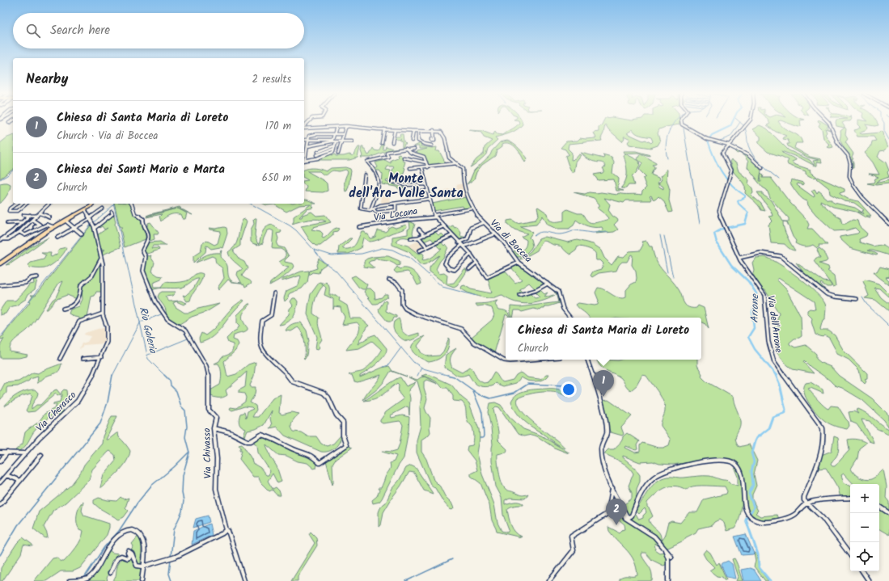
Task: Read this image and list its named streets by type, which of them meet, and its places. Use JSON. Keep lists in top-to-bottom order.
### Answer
{
  "streets": {
    "street": [
      "Via Locana",
      "Via di Boccea",
      "Via dell'Arrone",
      "Via Cherasco",
      "Via Chivasso"
    ]
  },
  "crossings": [
    ["Via Locana", "Via di Boccea"]
  ],
  "districts": ["Monte dell'Ara-Valle Santa"],
  "water": ["Arrone", "Rio Galeria"],
  "page": {
    "search": "Search here",
    "heading": ["Nearby", "2 results"],
    "list": [
      {
        "mark": "1",
        "name": "Chiesa di Santa Maria di Loreto",
        "note": "Church · Via di Boccea",
        "value": "170 m"
      },
      {
        "mark": "2",
        "name": "Chiesa dei Santi Mario e Marta",
        "note": "Church",
        "value": "650 m"
      }
    ],
    "popup": ["Chiesa di Santa Maria di Loreto", "Church"],
    "pins": ["1", "2"],
    "map_buttons": ["+", "−"]
  }
}
